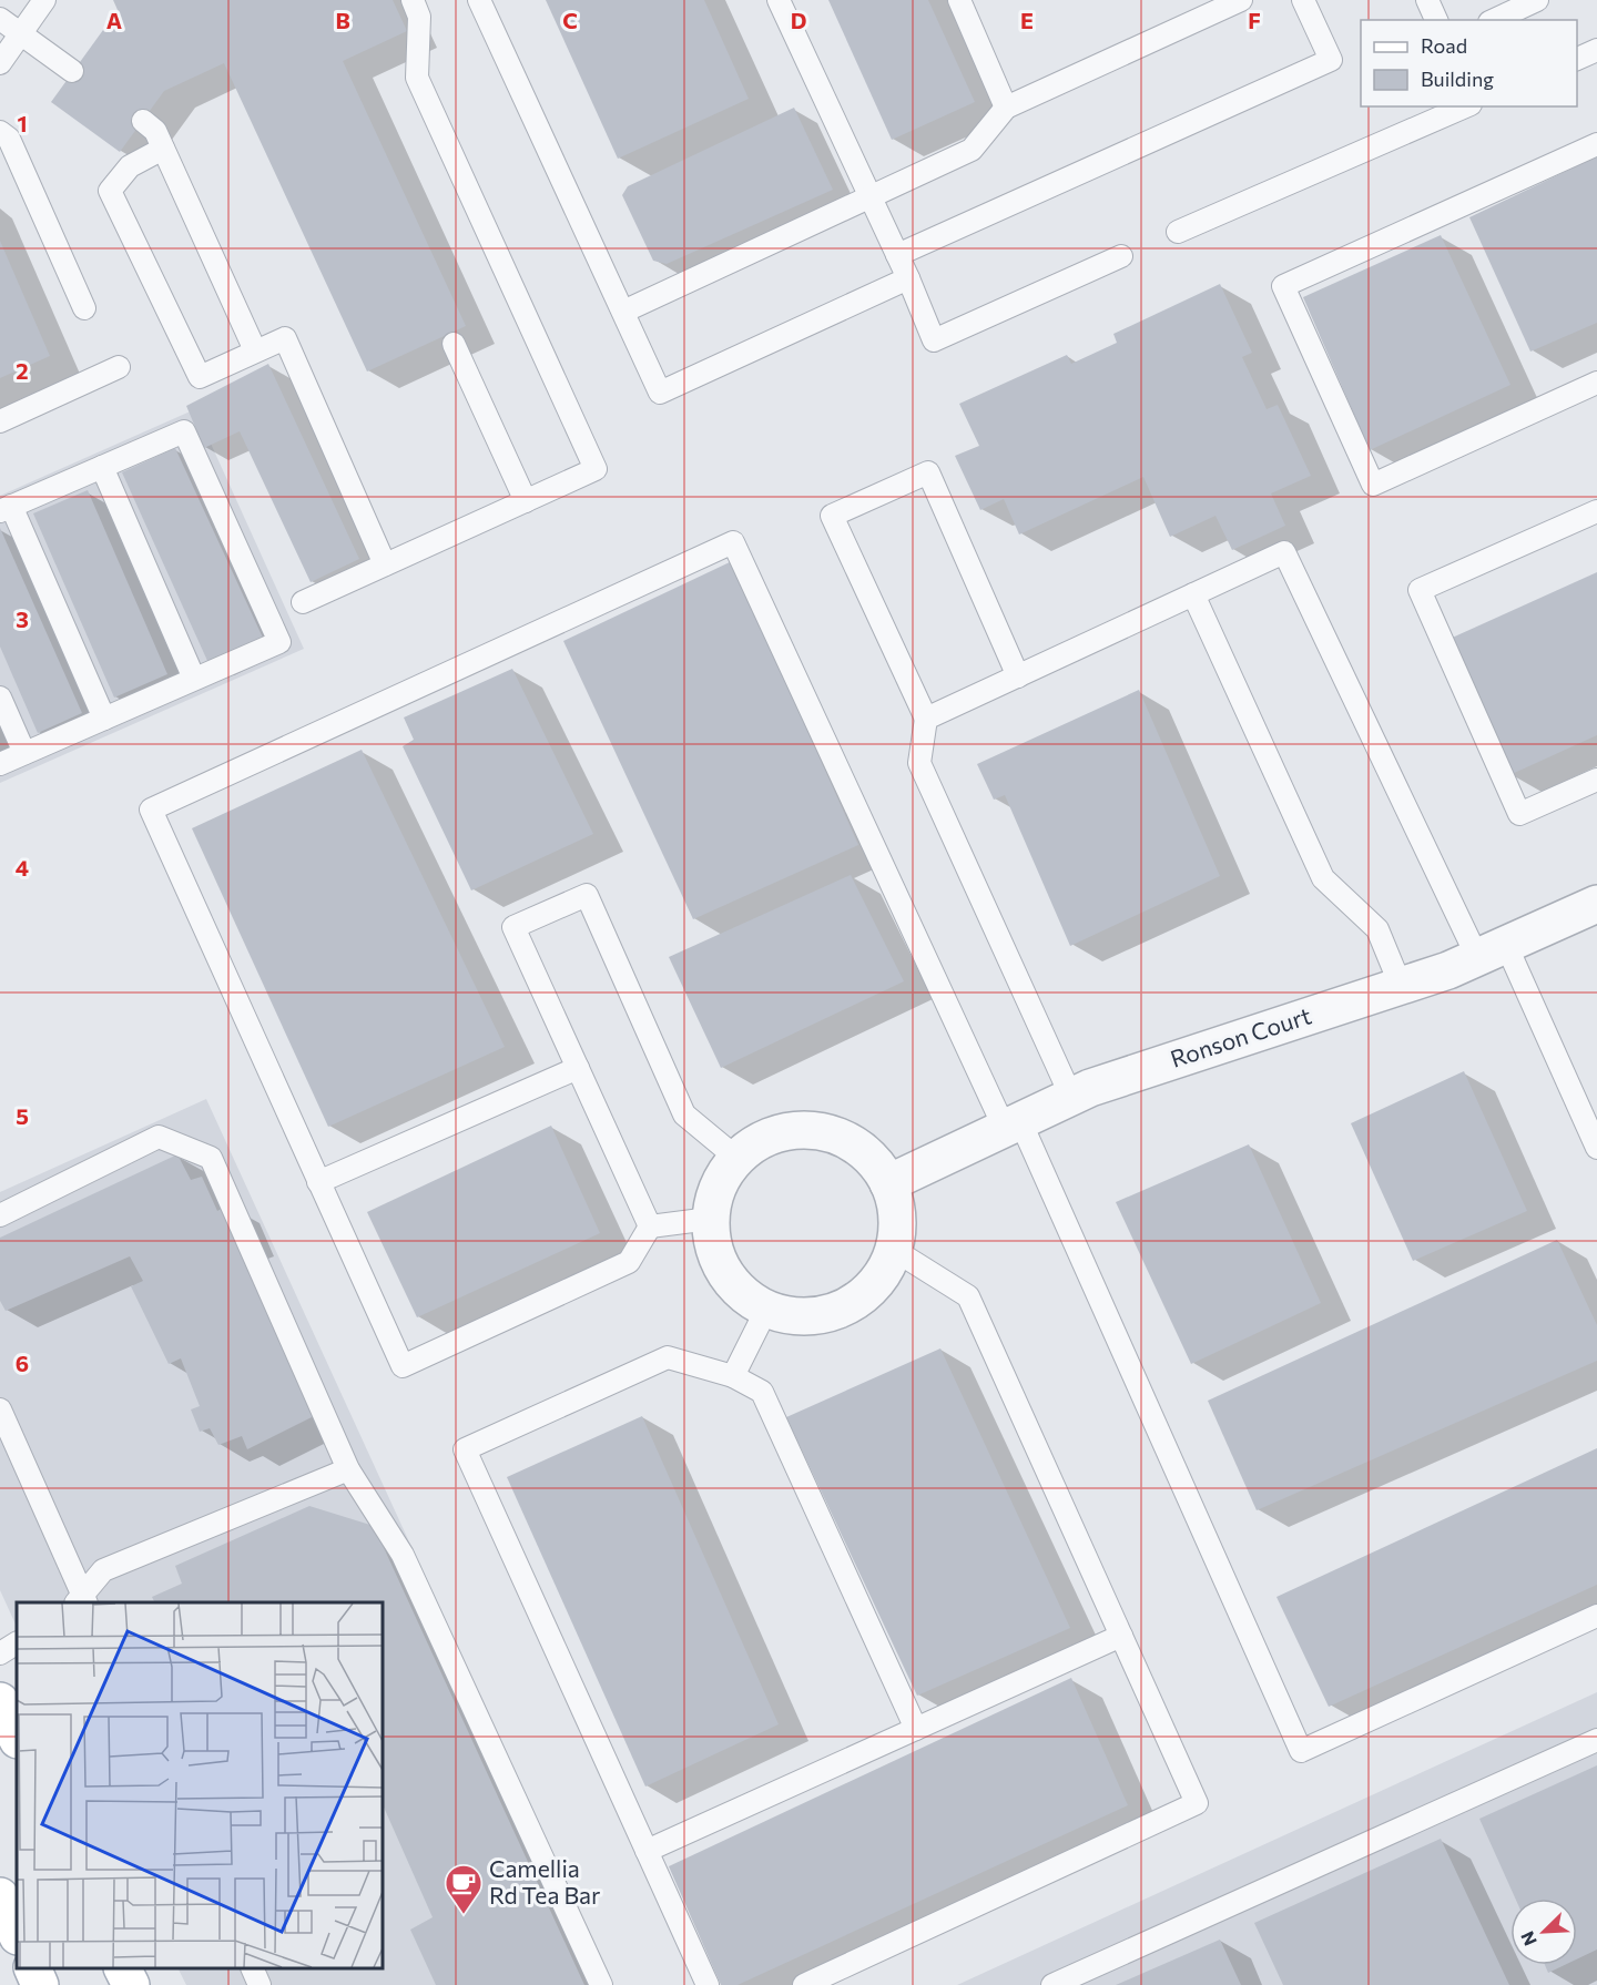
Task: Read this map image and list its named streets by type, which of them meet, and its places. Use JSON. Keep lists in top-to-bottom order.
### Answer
{
  "streets": {
    "street": ["Ronson Court"]
  },
  "places": {
    "cafe": ["Camellia Rd Tea Bar"]
  },
  "legend": ["Road", "Building"],
  "north": "bottom left",
  "grid": {
    "columns": [
      "A",
      "B",
      "C",
      "D",
      "E",
      "F"
    ],
    "rows": [
      "1",
      "2",
      "3",
      "4",
      "5",
      "6"
    ]
  }
}
